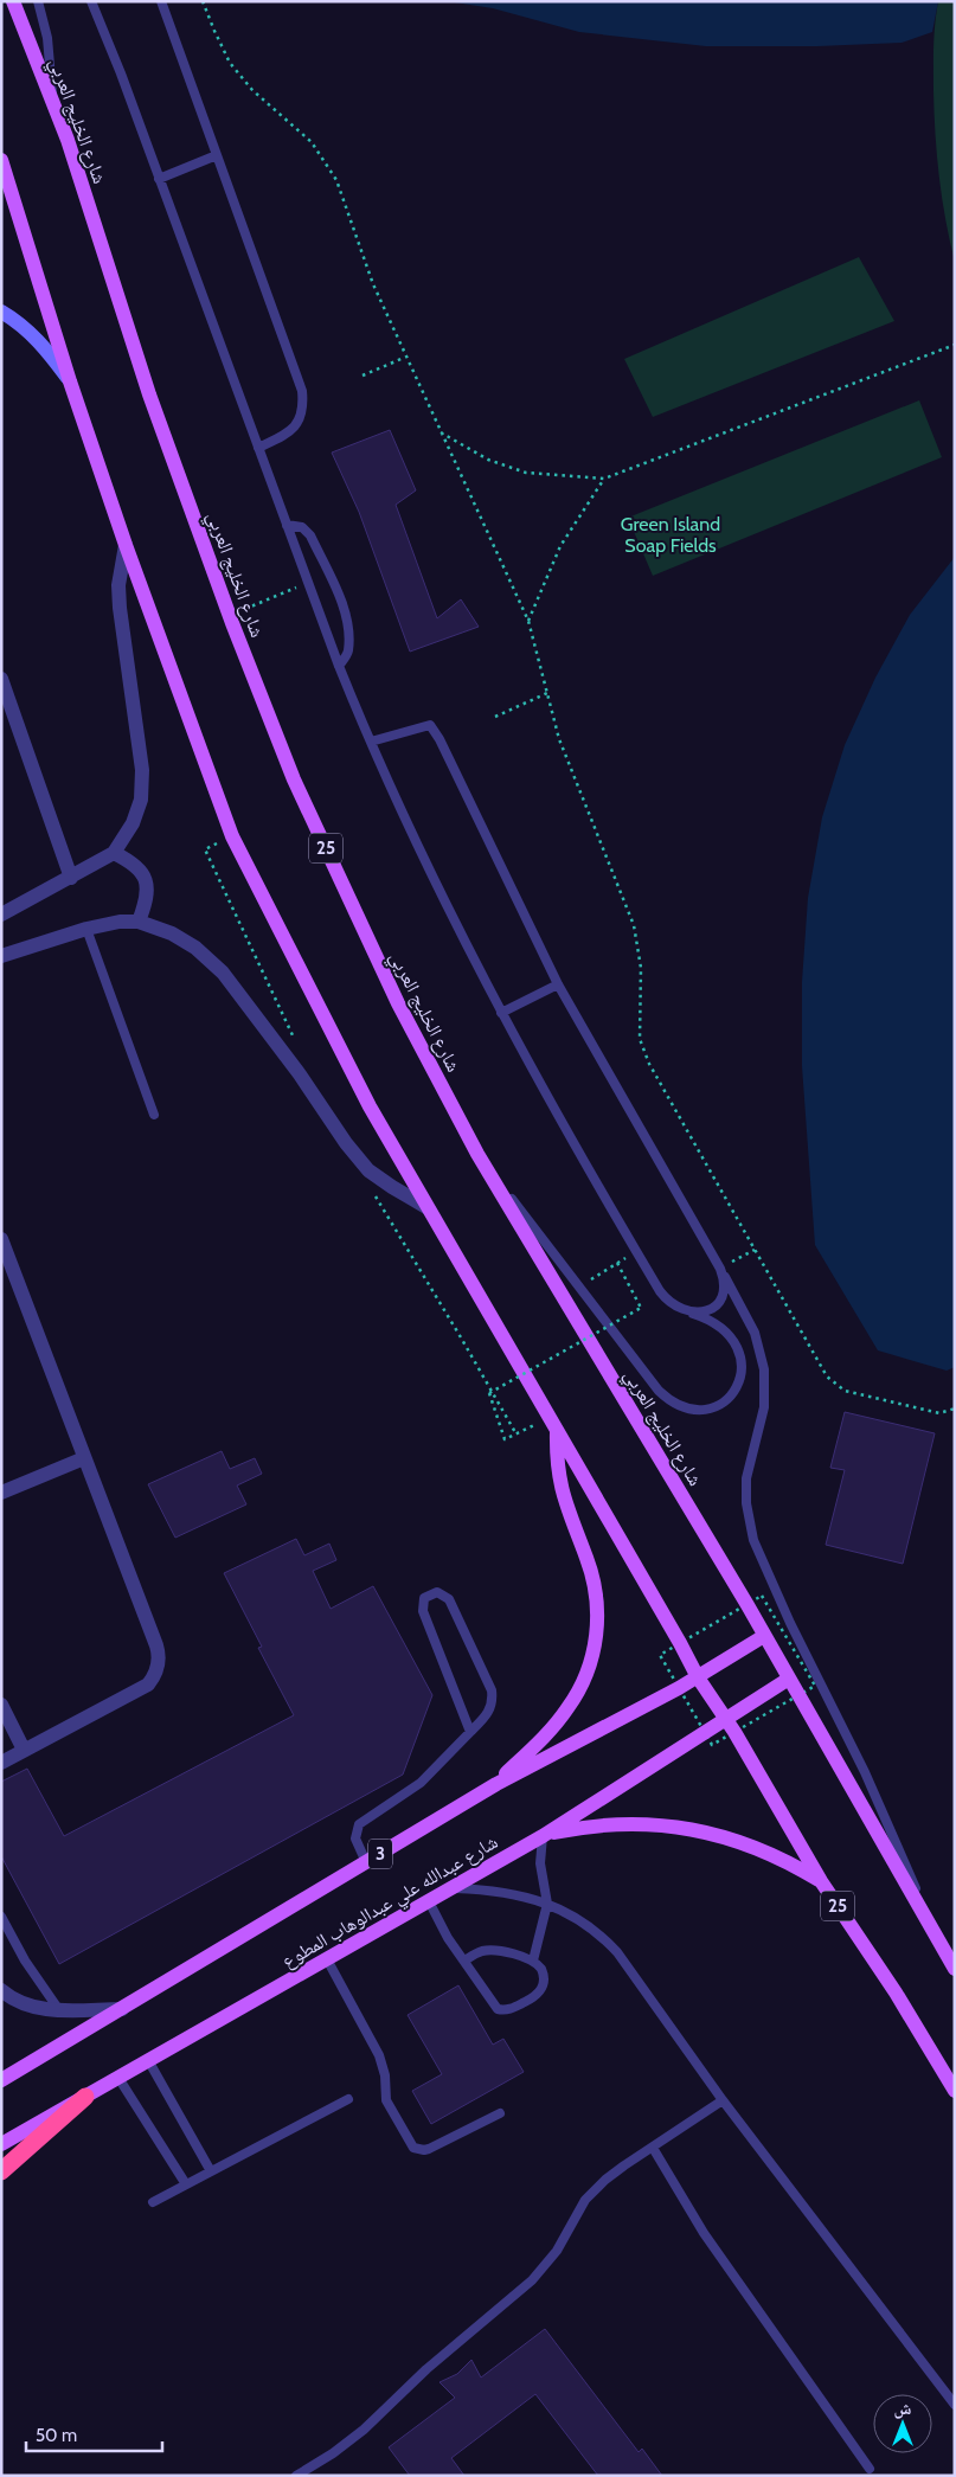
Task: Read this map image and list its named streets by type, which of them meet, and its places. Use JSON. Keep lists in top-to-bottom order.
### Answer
{
  "streets": {
    "main road": [
      "شارع الخليج العربي",
      "25",
      "3",
      "شارع عبدالله علي عبدالوهاب المطوع"
    ]
  },
  "crossings": [
    ["شارع الخليج العربي", "3"],
    ["شارع الخليج العربي", "شارع عبدالله علي عبدالوهاب المطوع"],
    ["25", "3"],
    ["25", "شارع عبدالله علي عبدالوهاب المطوع"]
  ],
  "parks": ["Green Island Soap Fields"],
  "scale_bar": "50 m",
  "north": "top"
}
